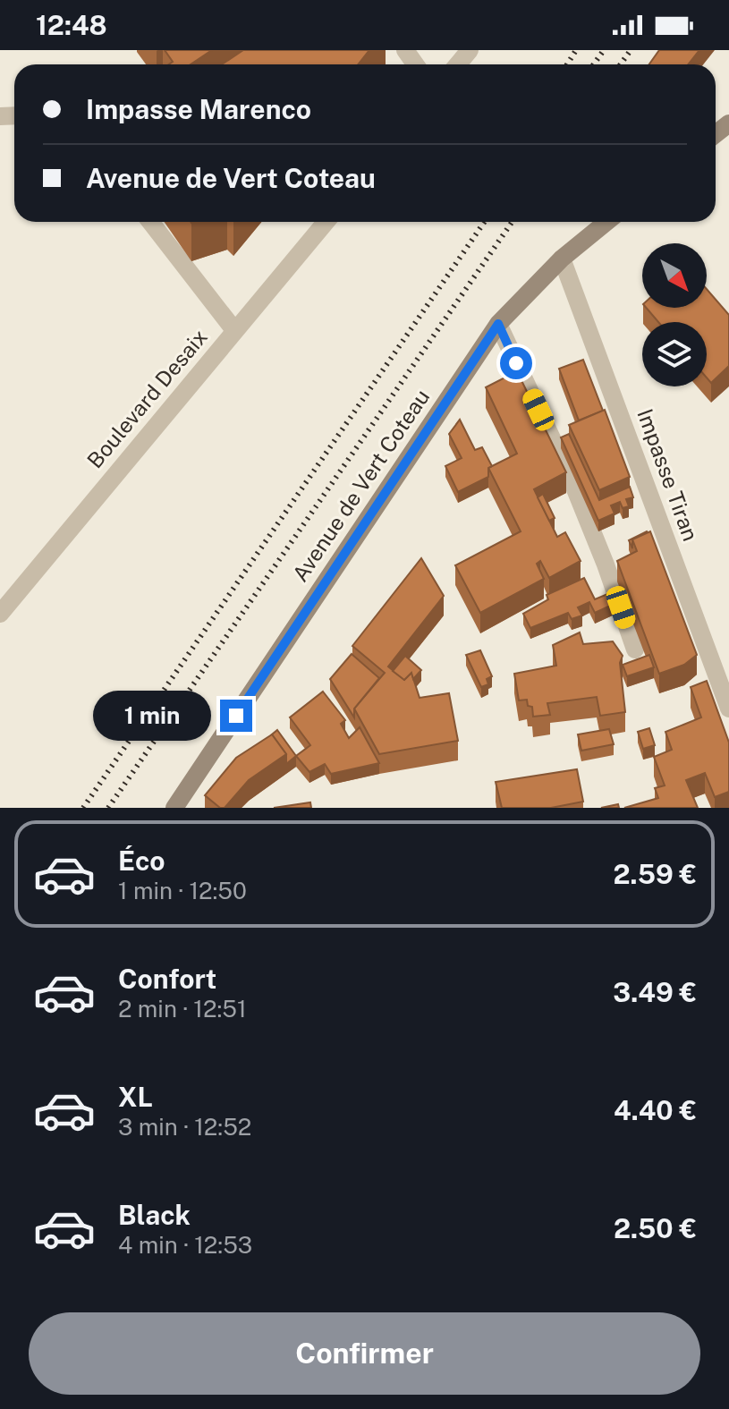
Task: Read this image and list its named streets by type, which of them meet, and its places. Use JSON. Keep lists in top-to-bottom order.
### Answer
{
  "streets": {
    "street": ["Boulevard Desaix", "Impasse Tiran", "Avenue de Vert Coteau"]
  },
  "crossings": [
    ["Impasse Tiran", "Avenue de Vert Coteau"]
  ],
  "north": "bottom right",
  "page": {
    "status": "12:48",
    "banner": ["Impasse Marenco", "Avenue de Vert Coteau"],
    "bubble": "1 min",
    "list": [
      {
        "name": "Éco",
        "note": "1 min · 12:50",
        "value": "2.59 €"
      },
      {
        "name": "Confort",
        "note": "2 min · 12:51",
        "value": "3.49 €"
      },
      {
        "name": "XL",
        "note": "3 min · 12:52",
        "value": "4.40 €"
      },
      {
        "name": "Black",
        "note": "4 min · 12:53",
        "value": "2.50 €"
      }
    ],
    "buttons": "Confirmer"
  }
}
